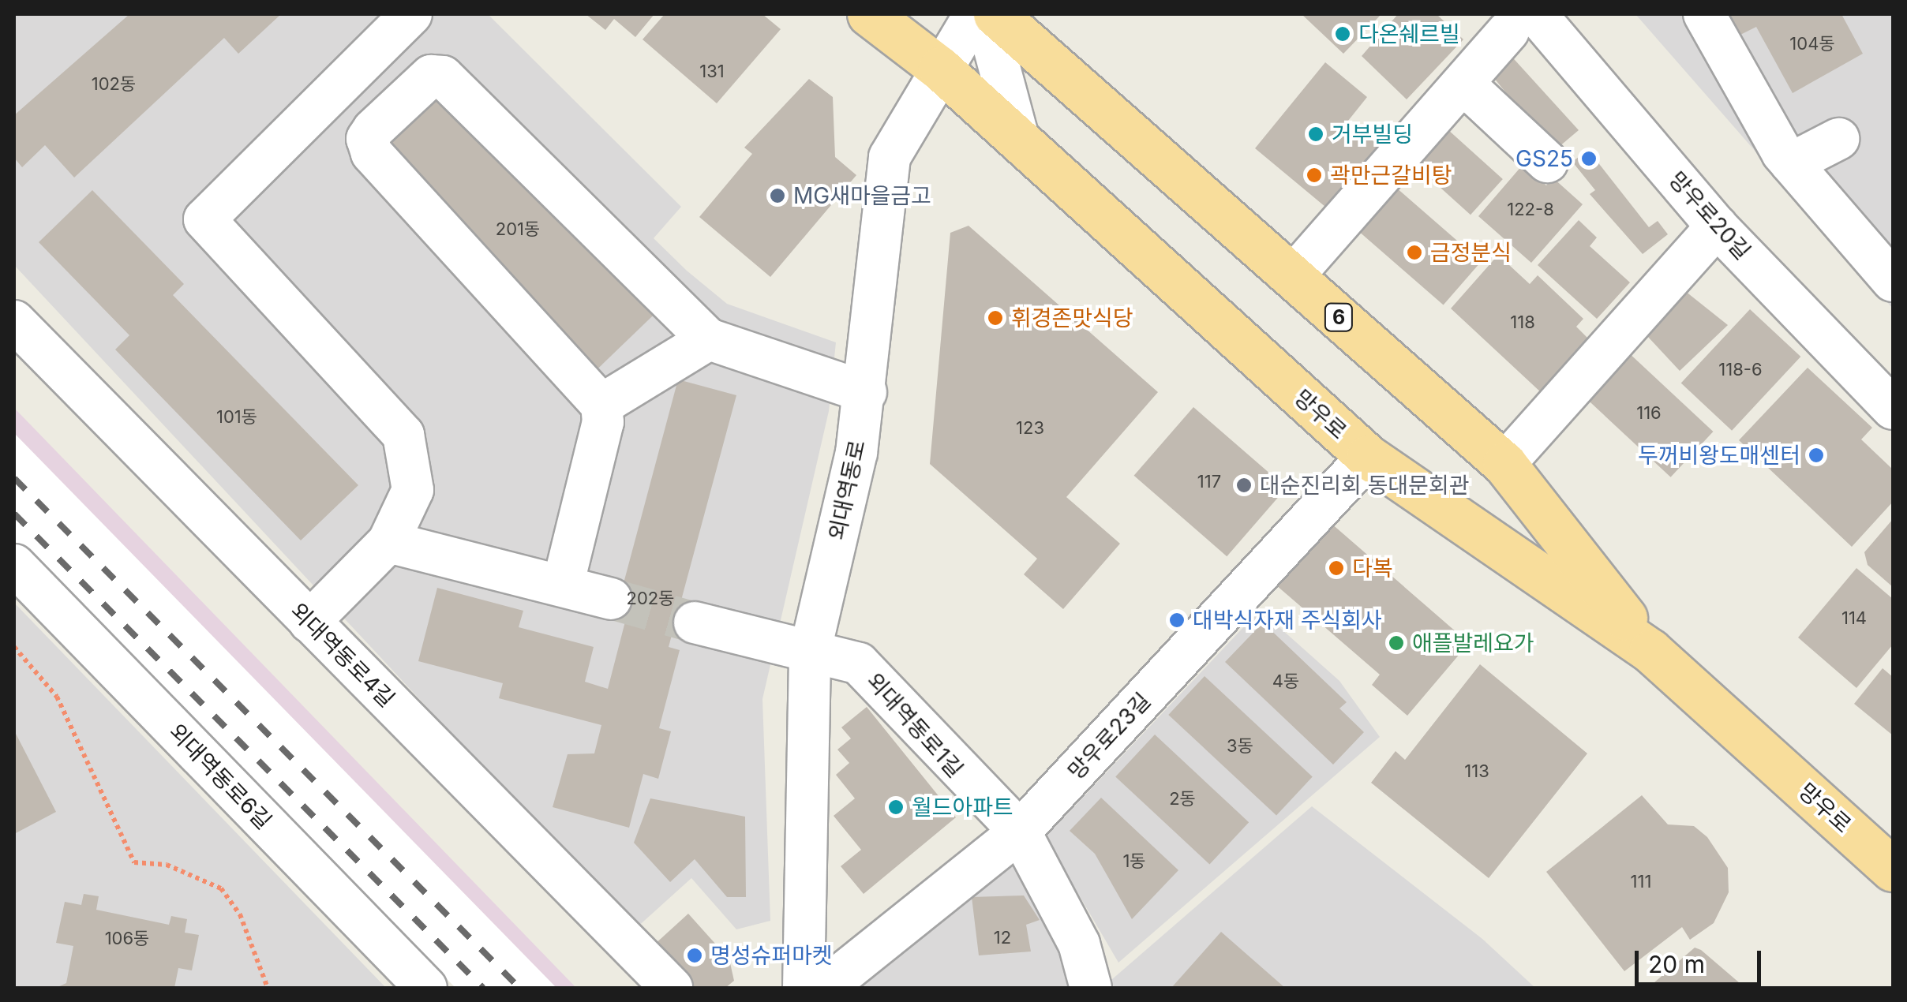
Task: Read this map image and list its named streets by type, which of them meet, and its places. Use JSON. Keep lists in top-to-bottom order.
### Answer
{
  "streets": {
    "main road": ["6", "망우로"],
    "street": [
      "망우로20길",
      "외대역동로",
      "외대역동로4길",
      "외대역동로1길",
      "망우로23길",
      "외대역동로6길"
    ]
  },
  "crossings": [
    ["망우로", "외대역동로"],
    ["망우로", "망우로23길"],
    ["외대역동로", "외대역동로1길"],
    ["외대역동로1길", "망우로23길"]
  ],
  "places": [
    "다온쉐르빌",
    "거부빌딩",
    "GS25",
    "곽만근갈비탕",
    "MG새마을금고",
    "금정분식",
    "휘경존맛식당",
    "두꺼비왕도매센터",
    "대순진리회 동대문회관",
    "다복",
    "대박식자재 주식회사",
    "애플발레요가",
    "월드아파트",
    "명성슈퍼마켓"
  ],
  "house_numbers": [
    "104동",
    "131",
    "102동",
    "122-8",
    "201동",
    "118",
    "118-6",
    "116",
    "101동",
    "123",
    "117",
    "202동",
    "114",
    "4동",
    "3동",
    "113",
    "2동",
    "1동",
    "111",
    "12",
    "106동"
  ],
  "scale_bar": "20 m"
}
